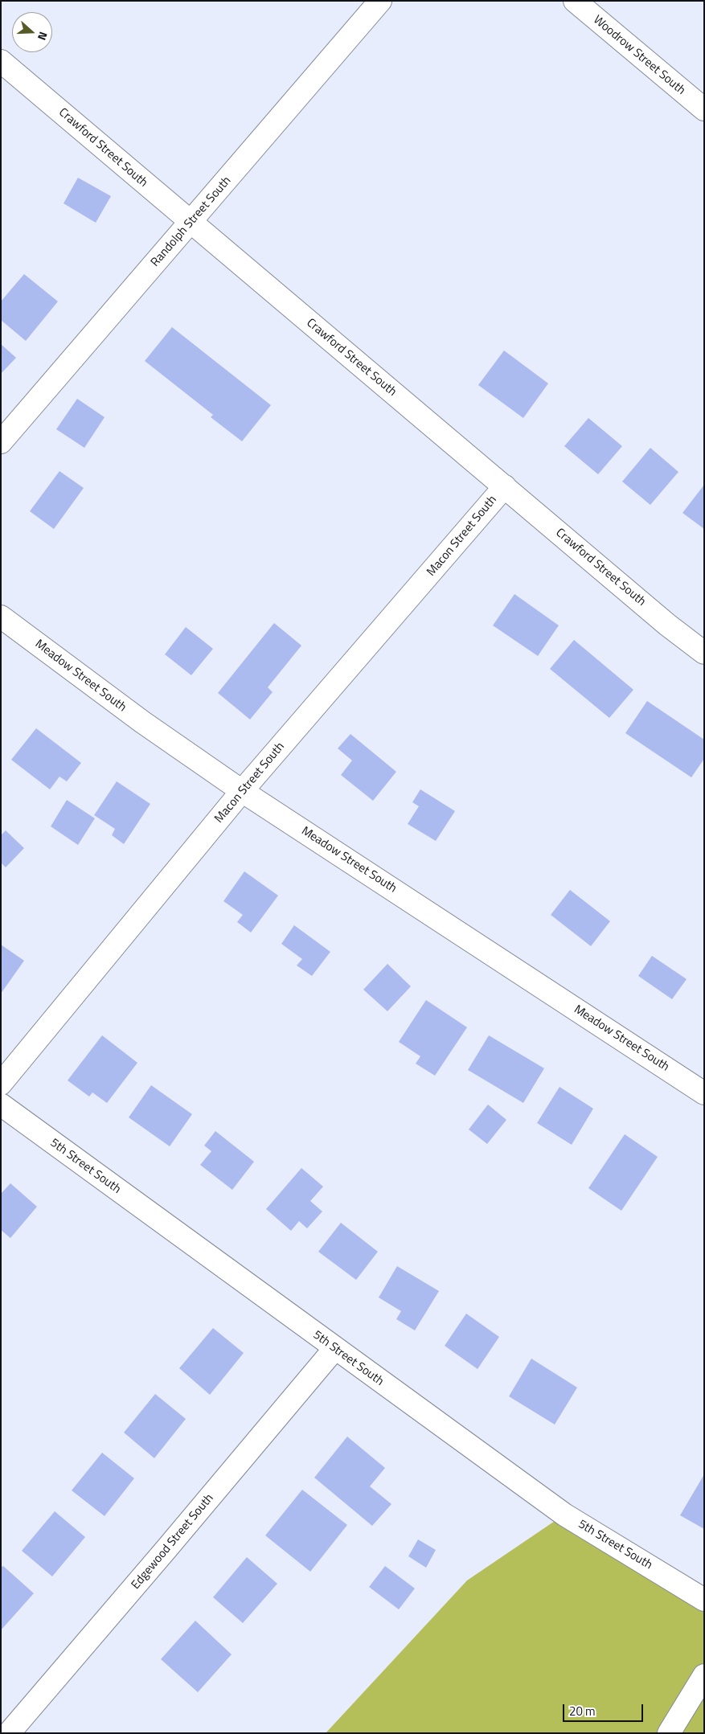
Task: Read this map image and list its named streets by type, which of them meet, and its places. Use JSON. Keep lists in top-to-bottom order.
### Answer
{
  "streets": {
    "street": [
      "Woodrow Street South",
      "Crawford Street South",
      "Randolph Street South",
      "Macon Street South",
      "Meadow Street South",
      "5th Street South",
      "Edgewood Street South"
    ]
  },
  "crossings": [
    ["Crawford Street South", "Randolph Street South"],
    ["Crawford Street South", "Macon Street South"],
    ["Macon Street South", "Meadow Street South"],
    ["5th Street South", "Edgewood Street South"]
  ],
  "scale_bar": "20 m",
  "north": "right"
}
